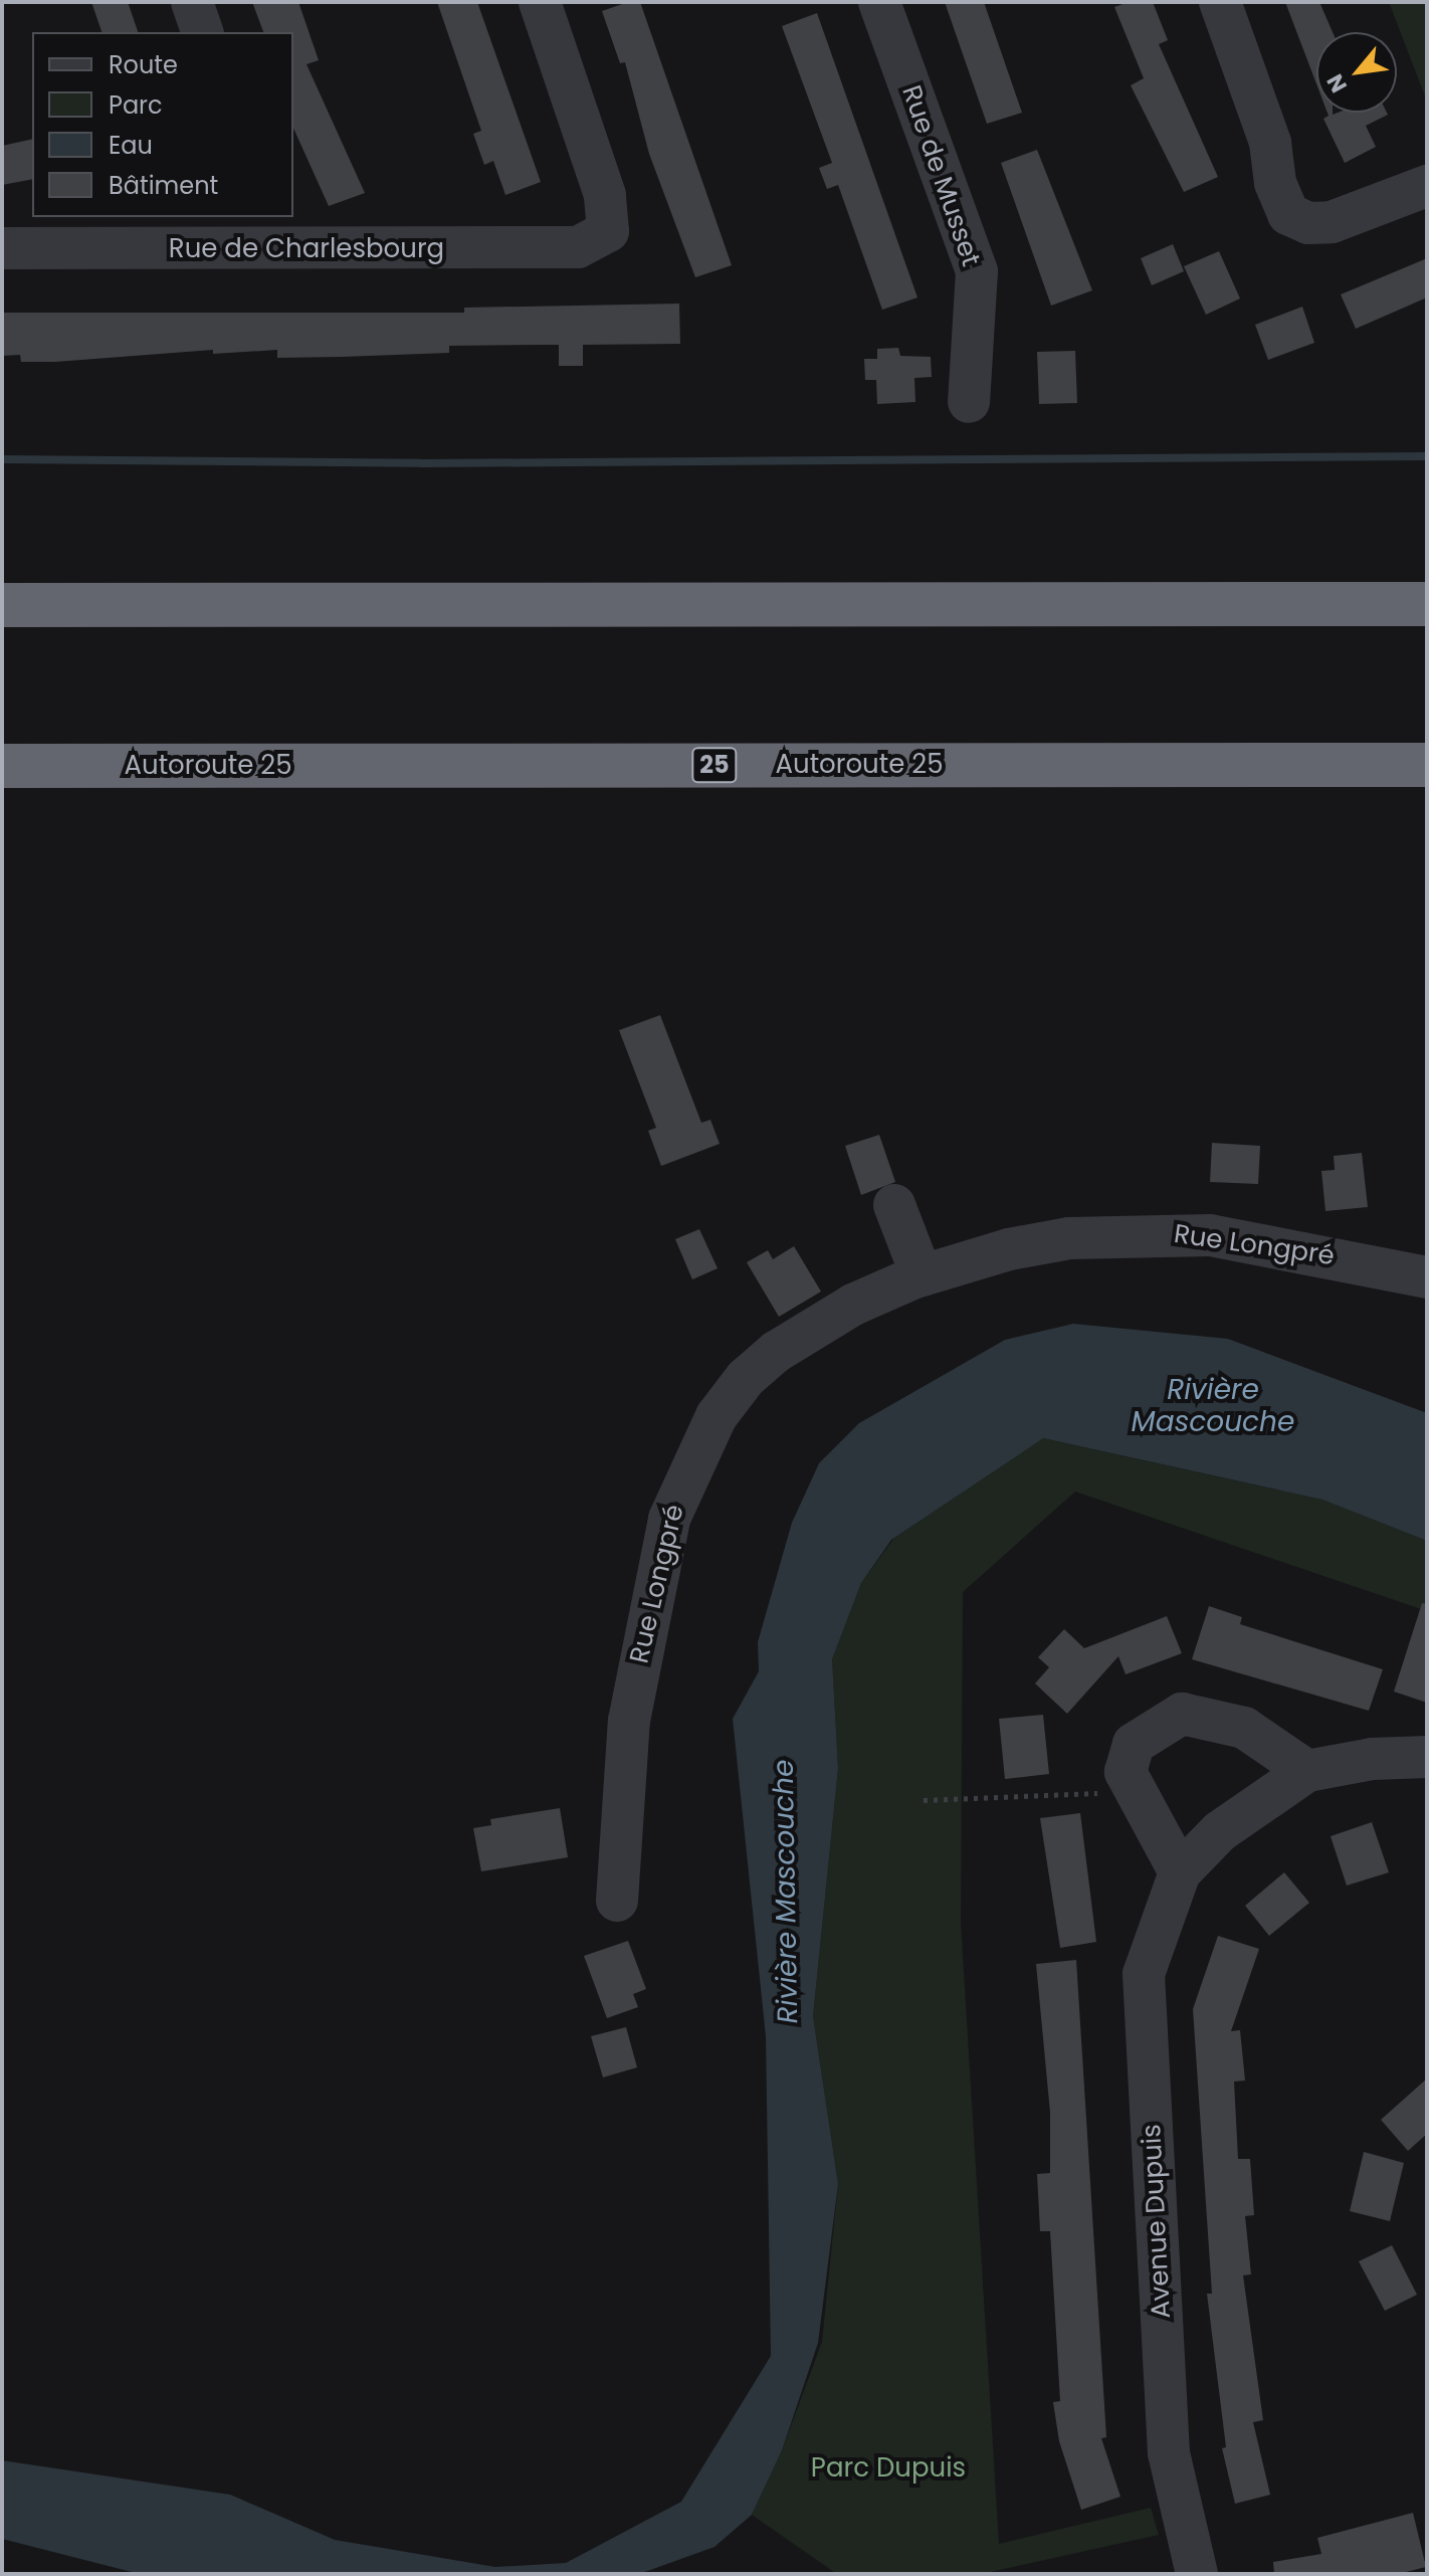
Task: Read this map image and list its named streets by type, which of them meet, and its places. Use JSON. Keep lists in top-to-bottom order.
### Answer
{
  "streets": {
    "highway": ["25", "Autoroute 25"],
    "street": [
      "Rue de Musset",
      "Rue de Charlesbourg",
      "Rue Longpré",
      "Avenue Dupuis"
    ]
  },
  "water": ["Rivière Mascouche"],
  "parks": ["Parc Dupuis"],
  "legend": [
    "Route",
    "Parc",
    "Eau",
    "Bâtiment"
  ],
  "north": "bottom left"
}
